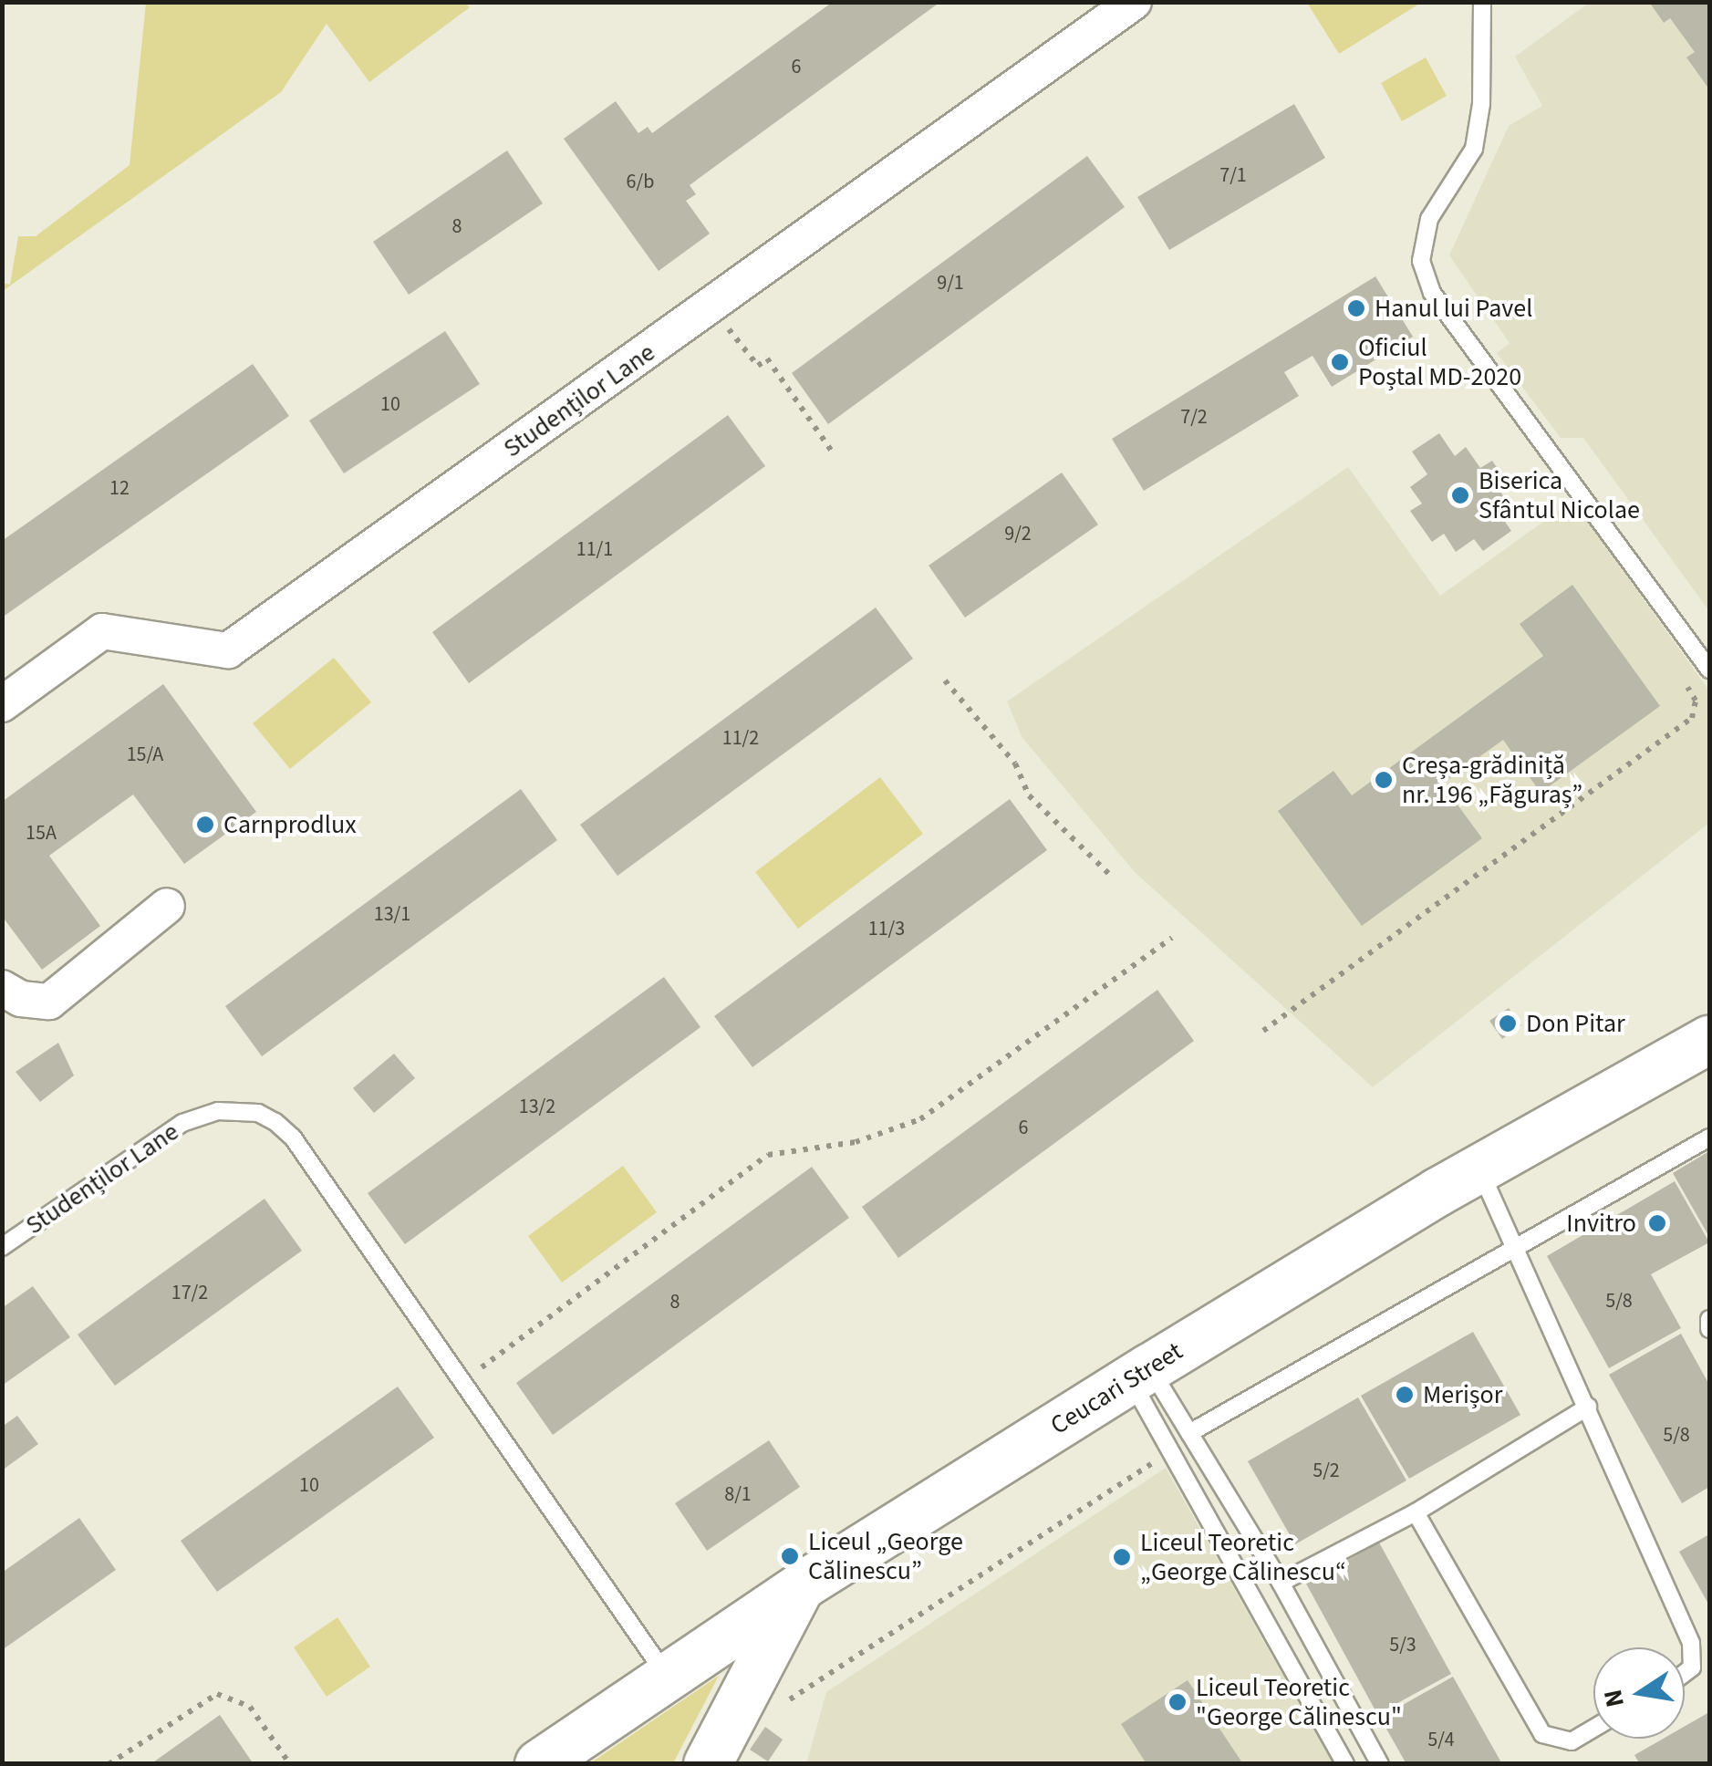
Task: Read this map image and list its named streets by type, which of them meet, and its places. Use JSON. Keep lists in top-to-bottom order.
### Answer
{
  "streets": {
    "street": ["Studenților Lane", "Ceucari Street"]
  },
  "places": [
    "Hanul lui Pavel",
    "Oficiul Poștal MD-2020",
    "Biserica Sfântul Nicolae",
    "Creșa-grădiniță nr. 196 „Făguraș”",
    "Carnprodlux",
    "Don Pitar",
    "Invitro",
    "Merișor",
    "Liceul „George Călinescu”",
    "Liceul Teoretic „George Călinescu“",
    "Liceul Teoretic \"George Călinescu\""
  ],
  "house_numbers": [
    "6",
    "7/1",
    "6/b",
    "8",
    "9/1",
    "10",
    "7/2",
    "12",
    "9/2",
    "11/1",
    "11/2",
    "15/A",
    "15A",
    "13/1",
    "11/3",
    "13/2",
    "6",
    "17/2",
    "5/8",
    "8",
    "5/8",
    "5/2",
    "10",
    "8/1",
    "5/3",
    "5/4"
  ],
  "north": "left"
}
